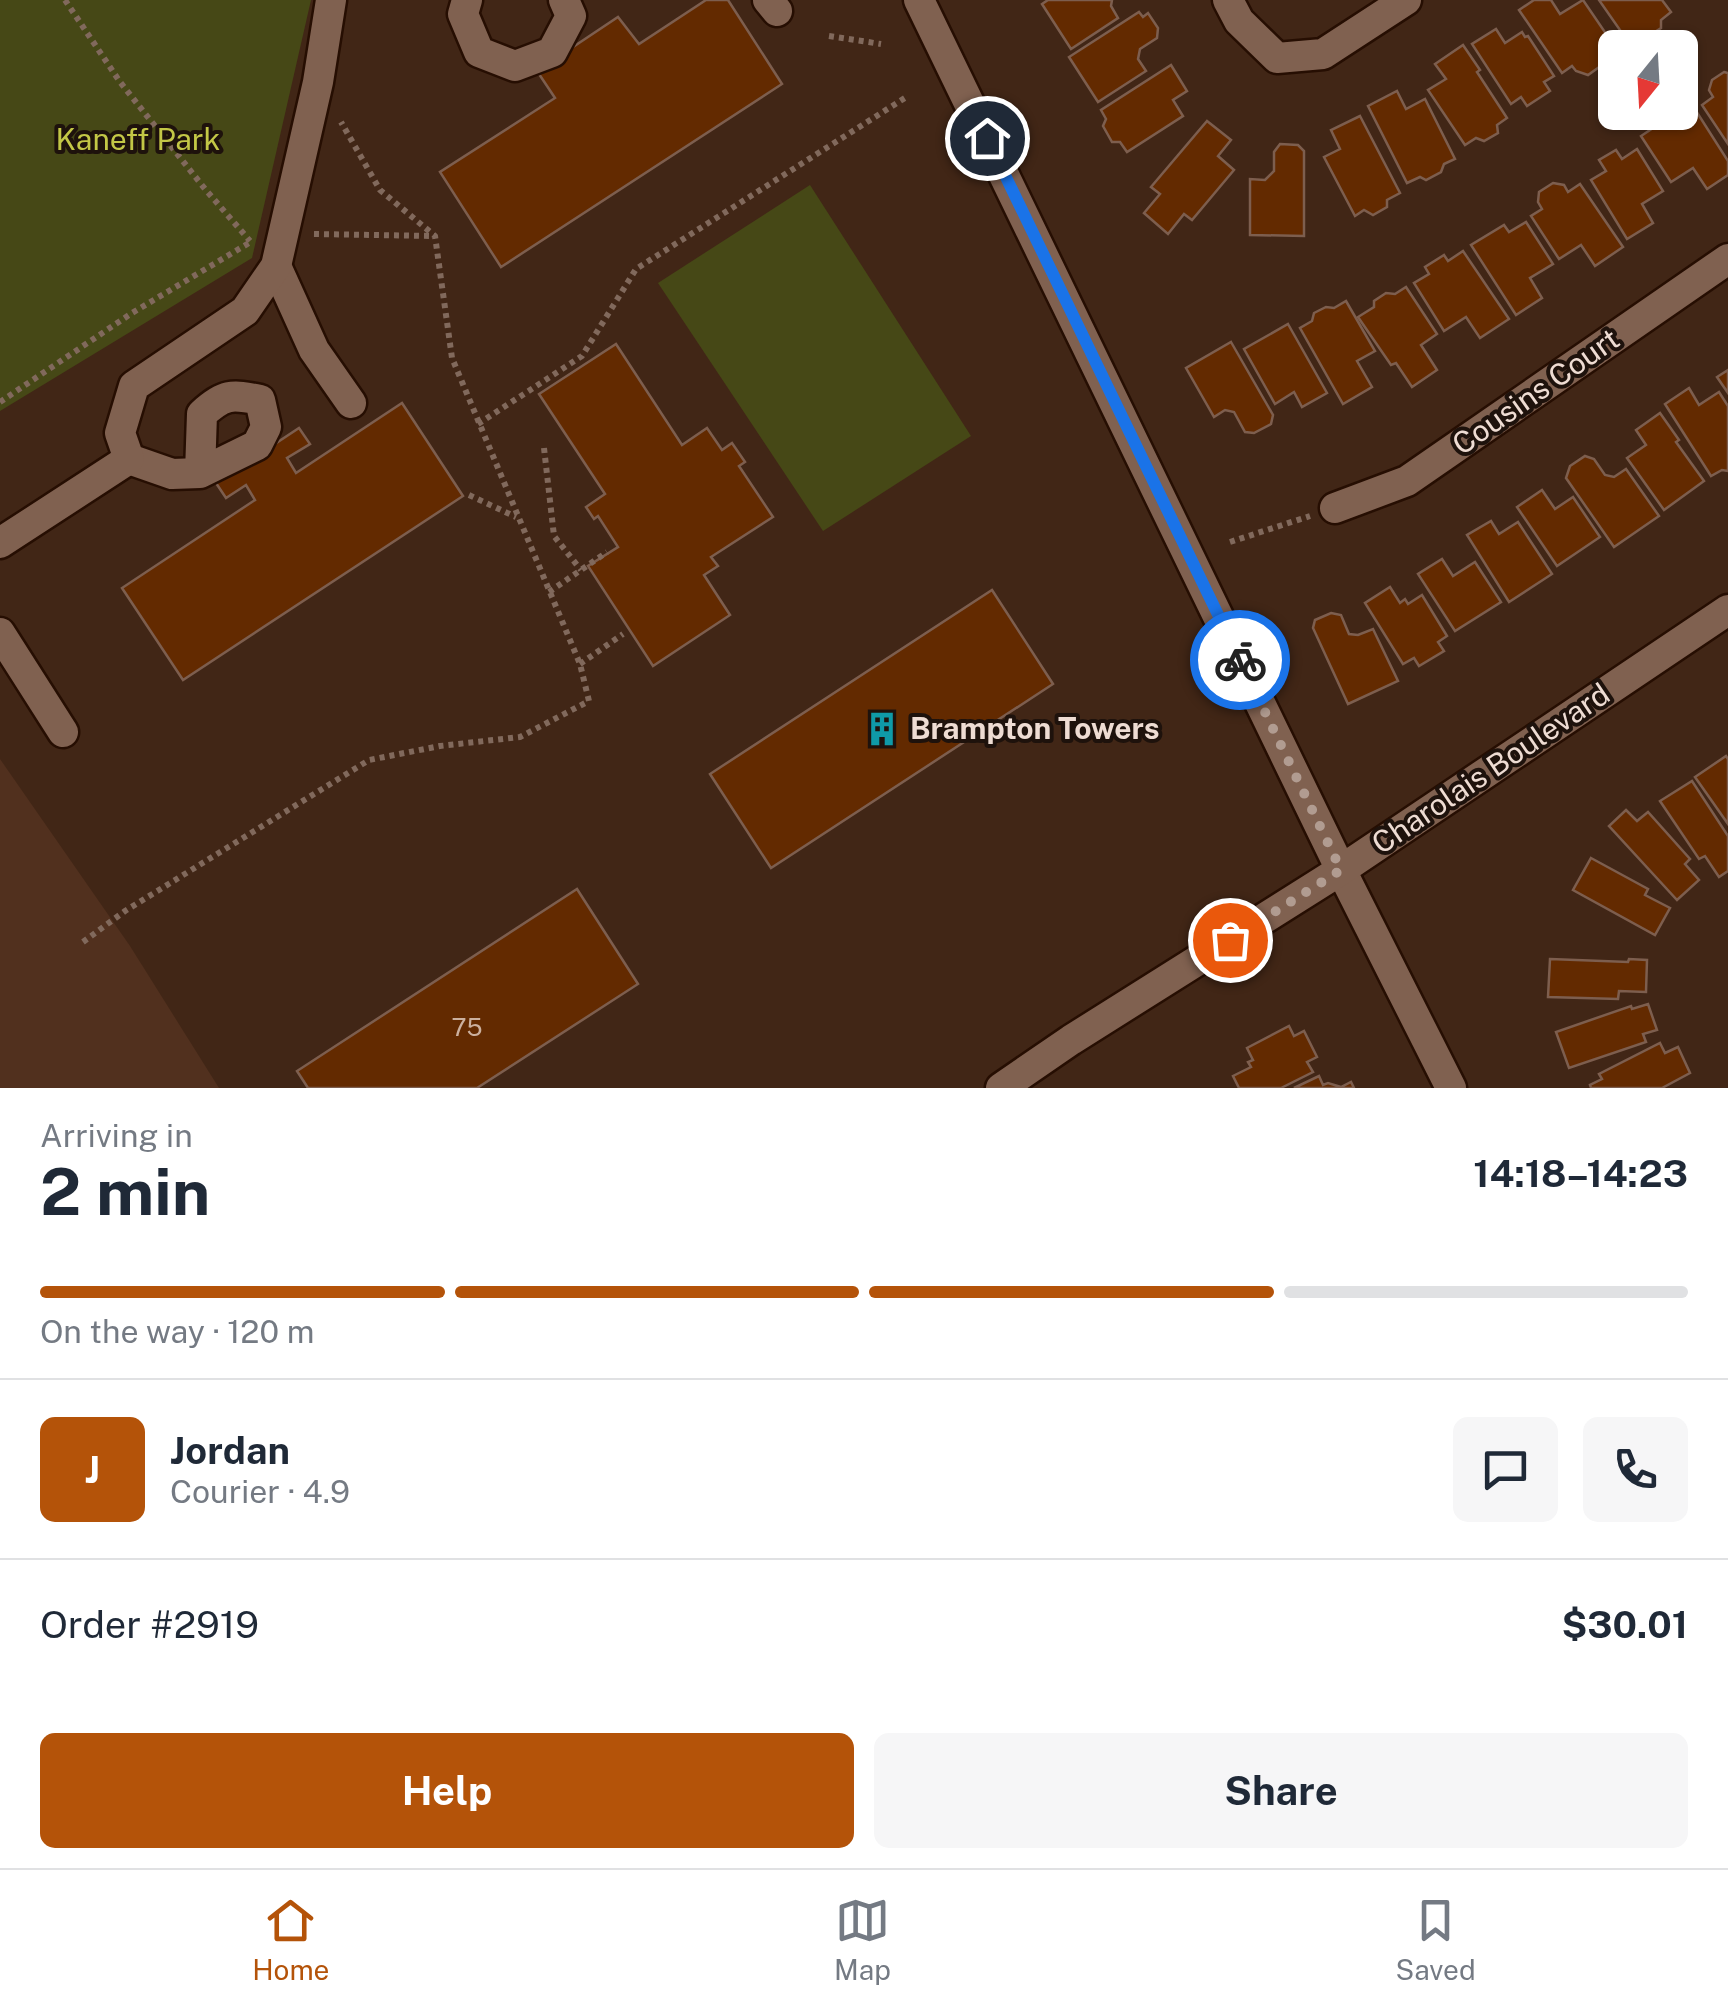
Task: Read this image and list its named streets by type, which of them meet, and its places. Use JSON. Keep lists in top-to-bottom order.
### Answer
{
  "streets": {
    "street": ["Cousins Court", "Charolais Boulevard"]
  },
  "parks": ["Kaneff Park"],
  "places": {
    "building": ["Brampton Towers"]
  },
  "house_numbers": ["75"],
  "north": "bottom",
  "page": {
    "heading": ["2 min", "Arriving in", "14:18–14:23"],
    "panel": [
      "Jordan",
      "Courier · 4.9",
      "Order #2919",
      "$30.01"
    ],
    "bar": "On the way · 120 m",
    "round": "J",
    "buttons": ["Help", "Share"],
    "tabs": ["Home", "Map", "Saved"]
  }
}
